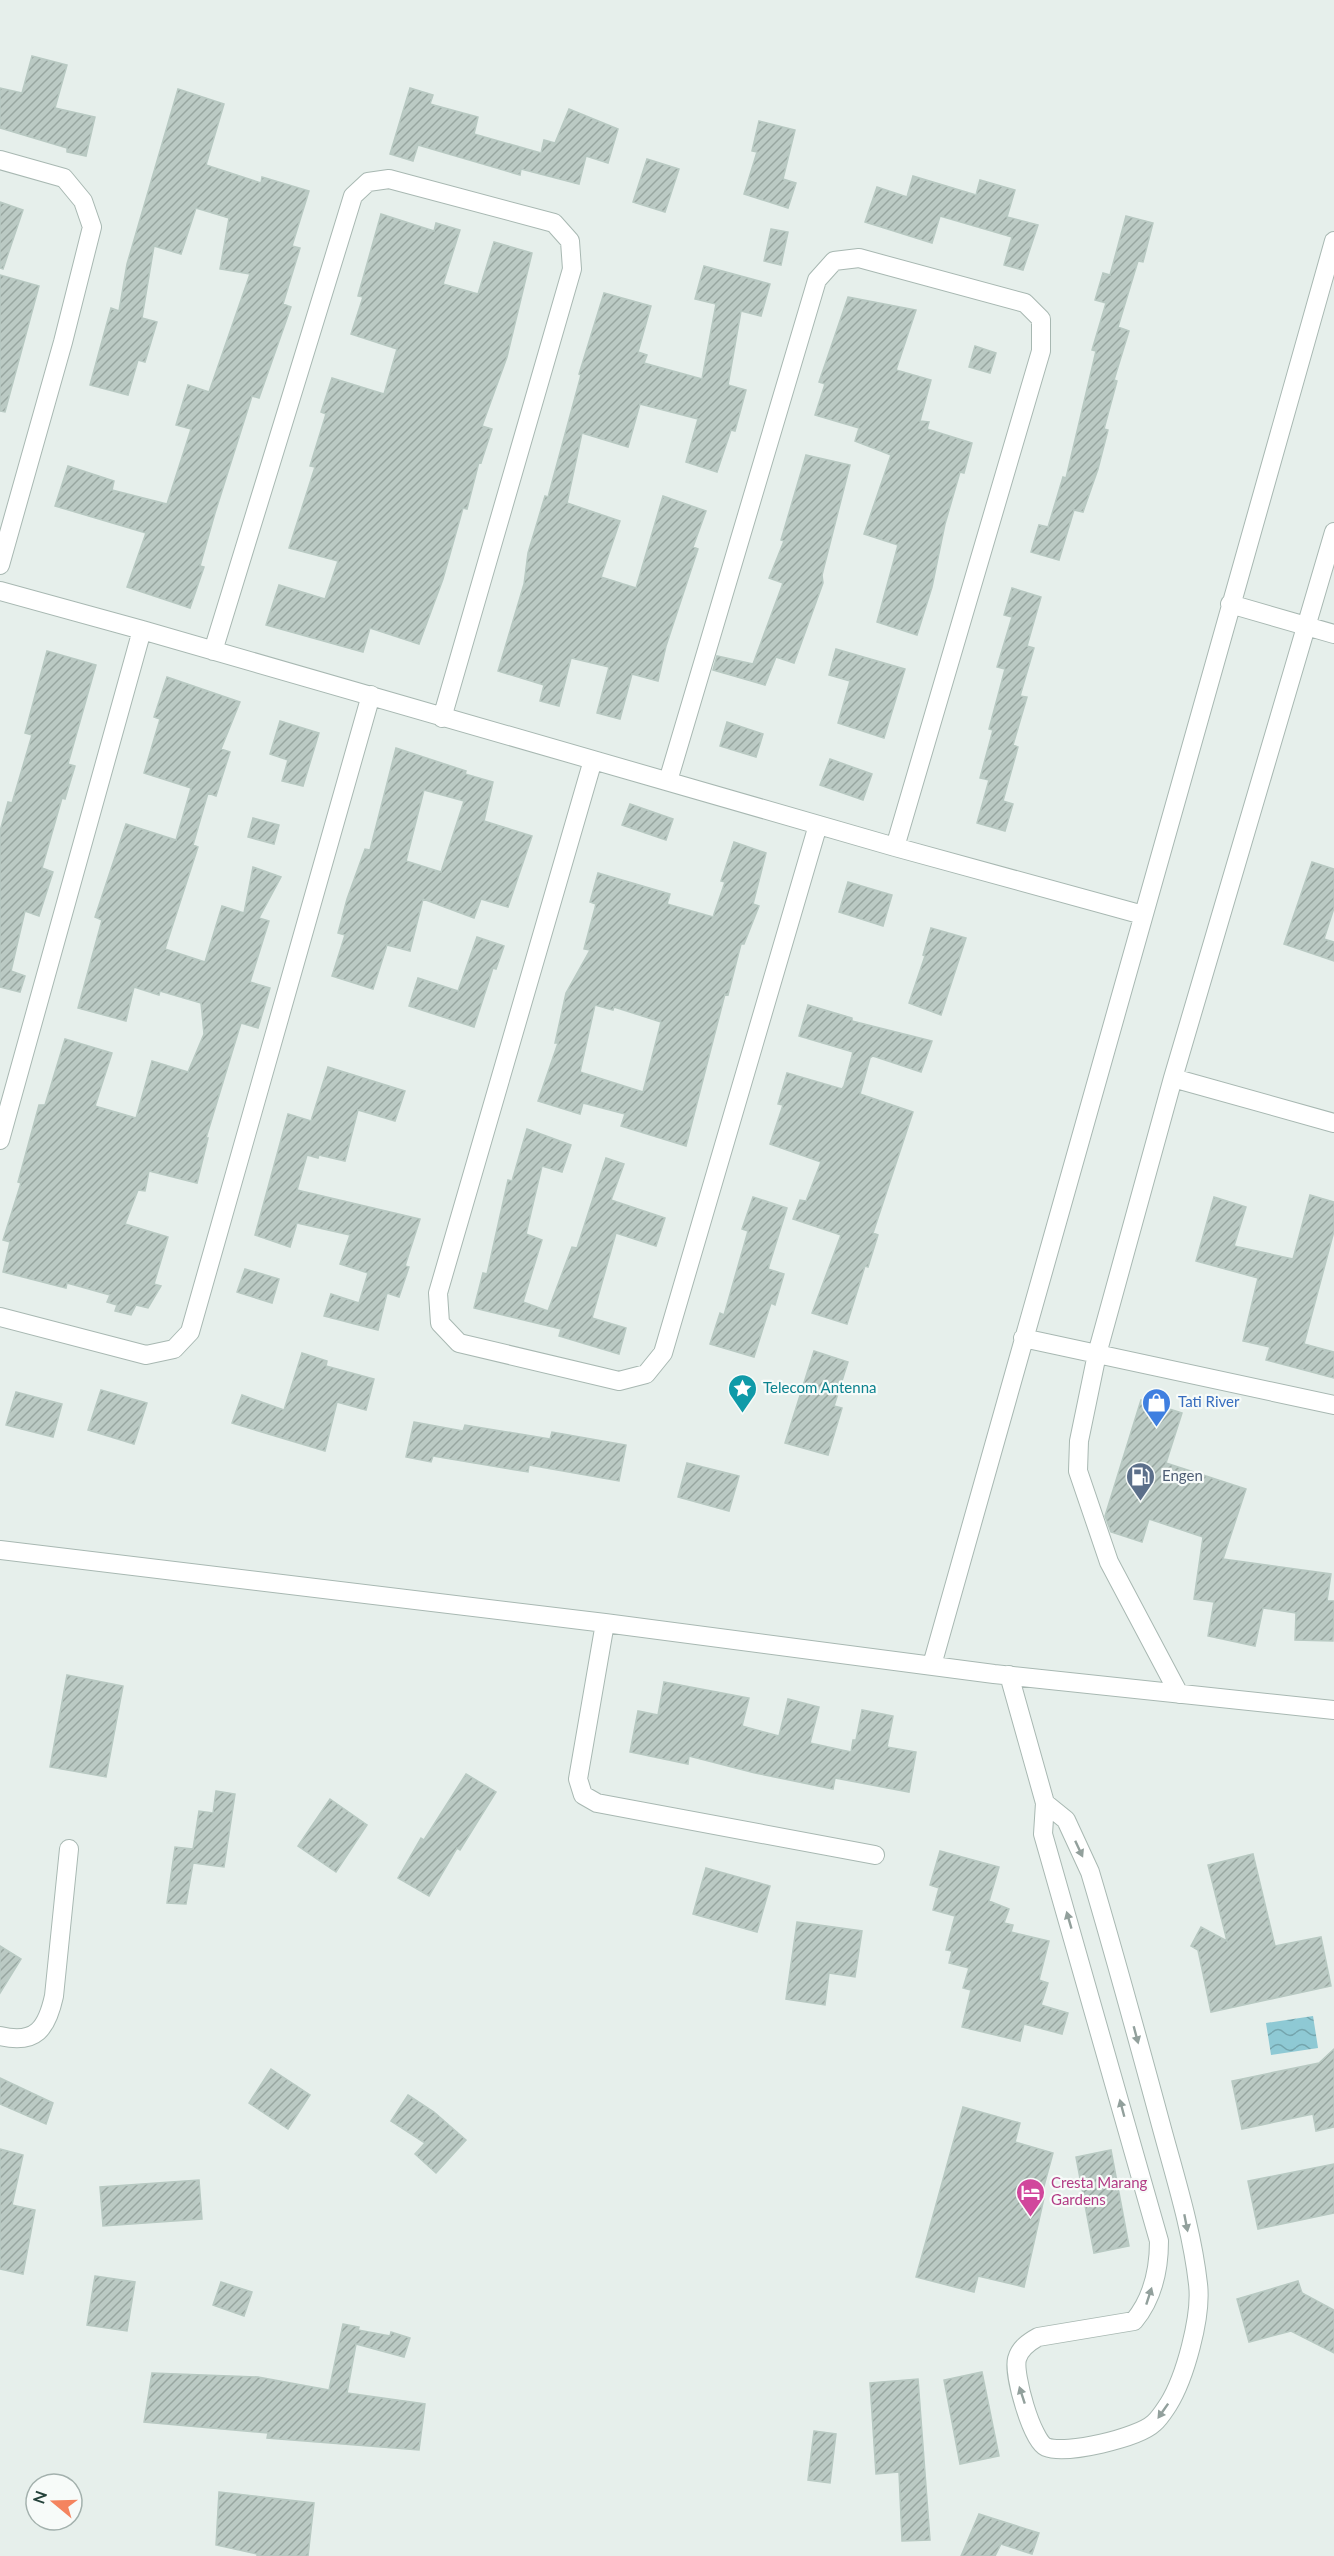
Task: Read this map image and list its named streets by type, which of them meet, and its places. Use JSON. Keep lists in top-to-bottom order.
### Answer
{
  "places": {
    "place": ["Telecom Antenna"],
    "shop": ["Tati River"],
    "fuel station": ["Engen"],
    "hotel": ["Cresta Marang Gardens"]
  },
  "north": "left"
}
